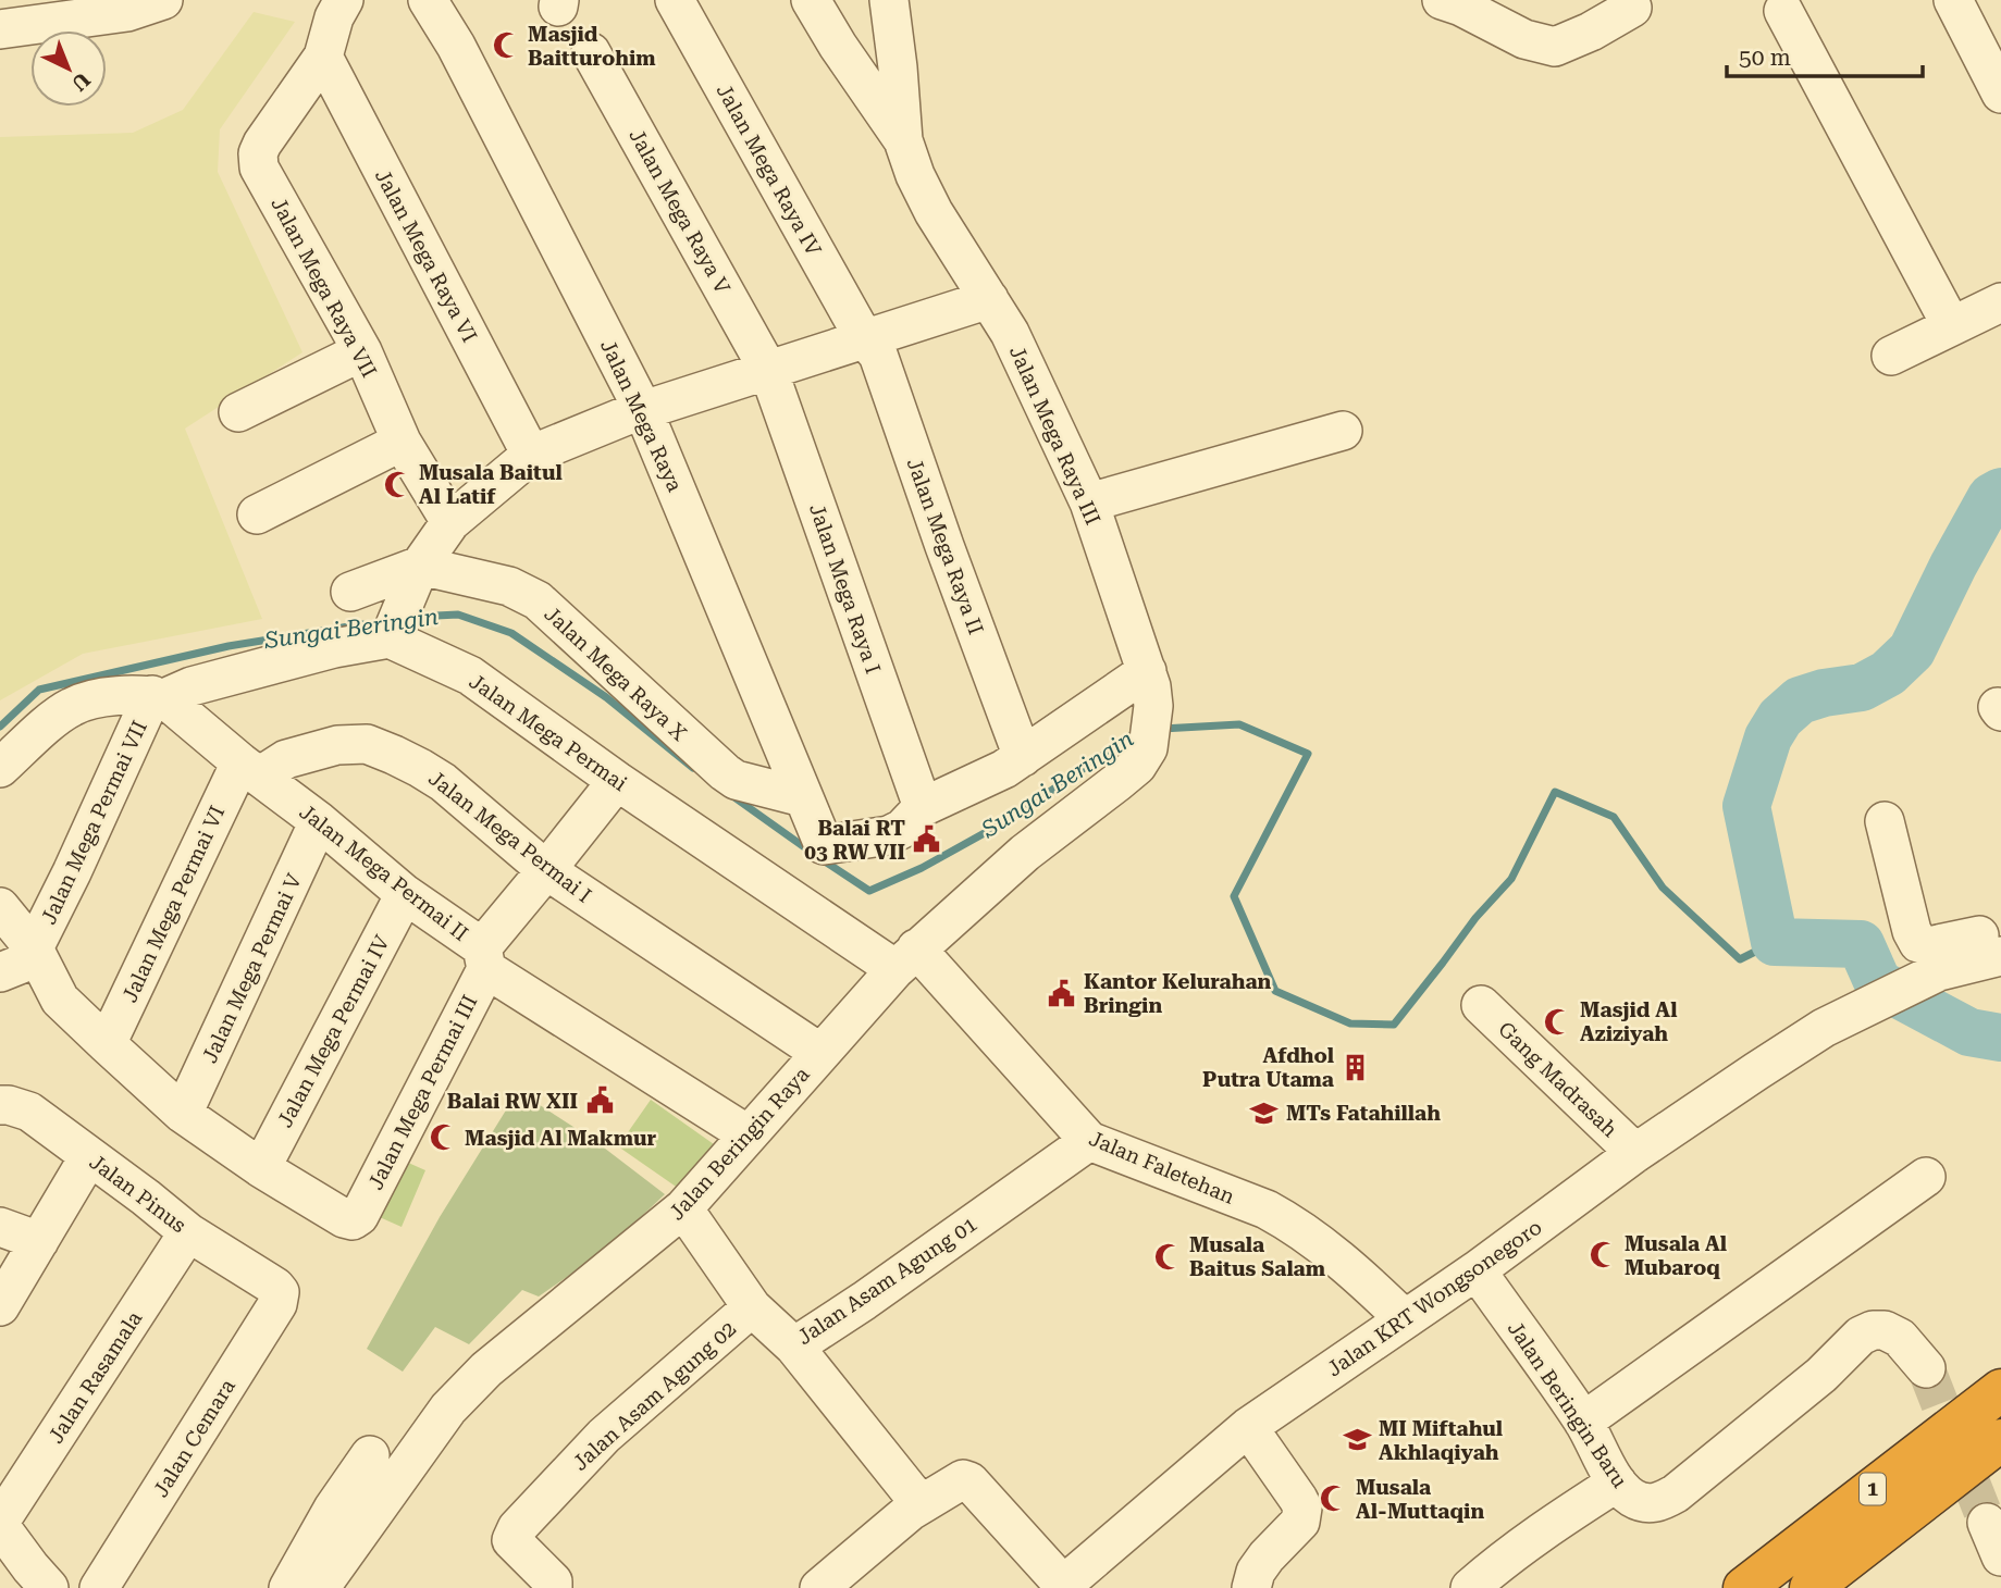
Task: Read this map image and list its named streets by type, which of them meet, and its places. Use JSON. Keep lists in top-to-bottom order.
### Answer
{
  "streets": {
    "highway": ["1"],
    "street": [
      "Jalan Mega Raya IV",
      "Jalan Mega Raya V",
      "Jalan Mega Raya VI",
      "Jalan Mega Raya VII",
      "Jalan Mega Raya",
      "Jalan Mega Raya III",
      "Jalan Mega Raya II",
      "Jalan Mega Raya I",
      "Jalan Mega Raya X",
      "Jalan Mega Permai",
      "Jalan Mega Permai VII",
      "Jalan Mega Permai I",
      "Jalan Mega Permai II",
      "Jalan Mega Permai VI",
      "Jalan Mega Permai V",
      "Jalan Mega Permai IV",
      "Gang Madrasah",
      "Jalan Mega Permai III",
      "Jalan Beringin Raya",
      "Jalan Faletehan",
      "Jalan Pinus",
      "Jalan Asam Agung 01",
      "Jalan KRT Wongsonegoro",
      "Jalan Rasamala",
      "Jalan Asam Agung 02",
      "Jalan Beringin Baru",
      "Jalan Cemara"
    ]
  },
  "crossings": [
    ["Jalan Mega Raya IV", "Jalan Mega Raya II"],
    ["Jalan Mega Raya V", "Jalan Mega Raya I"],
    ["Jalan Mega Raya VI", "Jalan Mega Raya VII"],
    ["Jalan Mega Raya", "Jalan Mega Raya I"],
    ["Jalan Mega Raya", "Jalan Mega Raya X"],
    ["Jalan Mega Raya III", "Jalan Beringin Raya"],
    ["Jalan Mega Permai", "Jalan Mega Permai III"],
    ["Jalan Mega Permai", "Jalan Beringin Raya"],
    ["Jalan Mega Permai", "Jalan Faletehan"],
    ["Jalan Mega Permai VII", "Jalan Mega Permai II"],
    ["Jalan Mega Permai I", "Jalan Mega Permai II"],
    ["Jalan Mega Permai I", "Jalan Mega Permai VI"],
    ["Jalan Mega Permai I", "Jalan Mega Permai III"],
    ["Jalan Mega Permai I", "Jalan Beringin Raya"],
    ["Jalan Mega Permai II", "Jalan Mega Permai VI"],
    ["Jalan Mega Permai II", "Jalan Mega Permai V"],
    ["Jalan Mega Permai II", "Jalan Mega Permai IV"],
    ["Jalan Mega Permai II", "Jalan Mega Permai III"],
    ["Jalan Mega Permai II", "Jalan Beringin Raya"],
    ["Jalan Mega Permai IV", "Jalan Mega Permai III"],
    ["Gang Madrasah", "Jalan KRT Wongsonegoro"],
    ["Jalan Beringin Raya", "Jalan Faletehan"],
    ["Jalan Beringin Raya", "Jalan Asam Agung 01"],
    ["Jalan Faletehan", "Jalan Asam Agung 01"],
    ["Jalan Faletehan", "Jalan KRT Wongsonegoro"],
    ["Jalan Pinus", "Jalan Rasamala"],
    ["Jalan Pinus", "Jalan Cemara"],
    ["Jalan Asam Agung 01", "Jalan Asam Agung 02"],
    ["Jalan KRT Wongsonegoro", "Jalan Beringin Baru"]
  ],
  "water": ["Sungai Beringin"],
  "places": {
    "mosque": [
      "Masjid Baitturohim",
      "Musala Baitul Al Latif",
      "Masjid Al Aziziyah",
      "Masjid Al Makmur",
      "Musala Al Mubaroq",
      "Musala Baitus Salam",
      "Musala Al-Muttaqin"
    ],
    "public building": ["Balai RT 03 RW VII", "Kantor Kelurahan Bringin", "Balai RW XII"],
    "building": ["Afdhol Putra Utama"],
    "school or university": ["MTs Fatahillah", "MI Miftahul Akhlaqiyah"]
  },
  "scale_bar": "50 m",
  "north": "bottom right"
}
